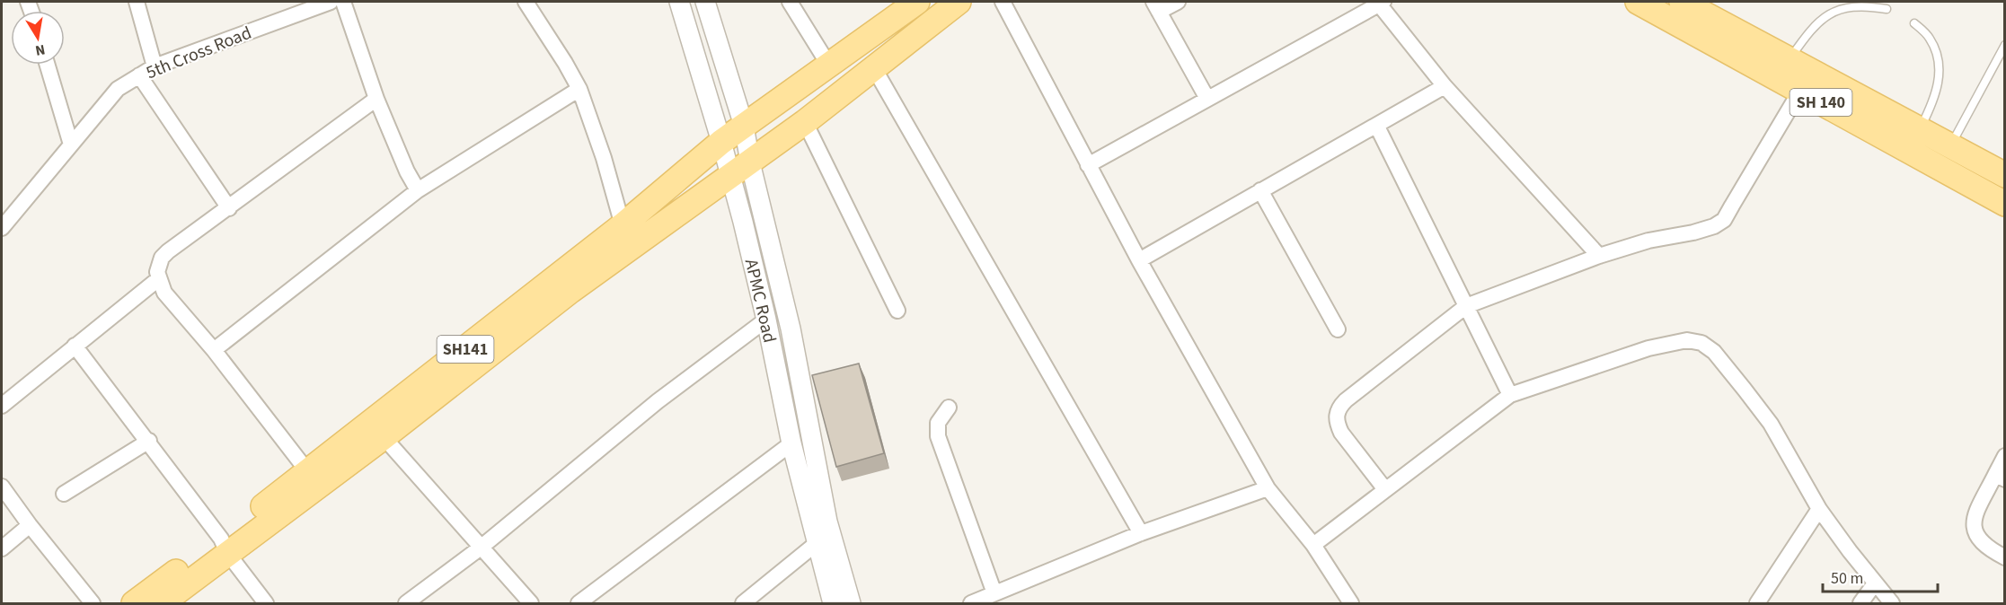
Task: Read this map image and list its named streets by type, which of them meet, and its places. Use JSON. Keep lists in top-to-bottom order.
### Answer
{
  "streets": {
    "main road": ["SH 140", "SH141"],
    "street": ["5th Cross Road", "APMC Road"]
  },
  "crossings": [
    ["APMC Road", "SH141"]
  ],
  "scale_bar": "50 m",
  "north": "bottom"
}
